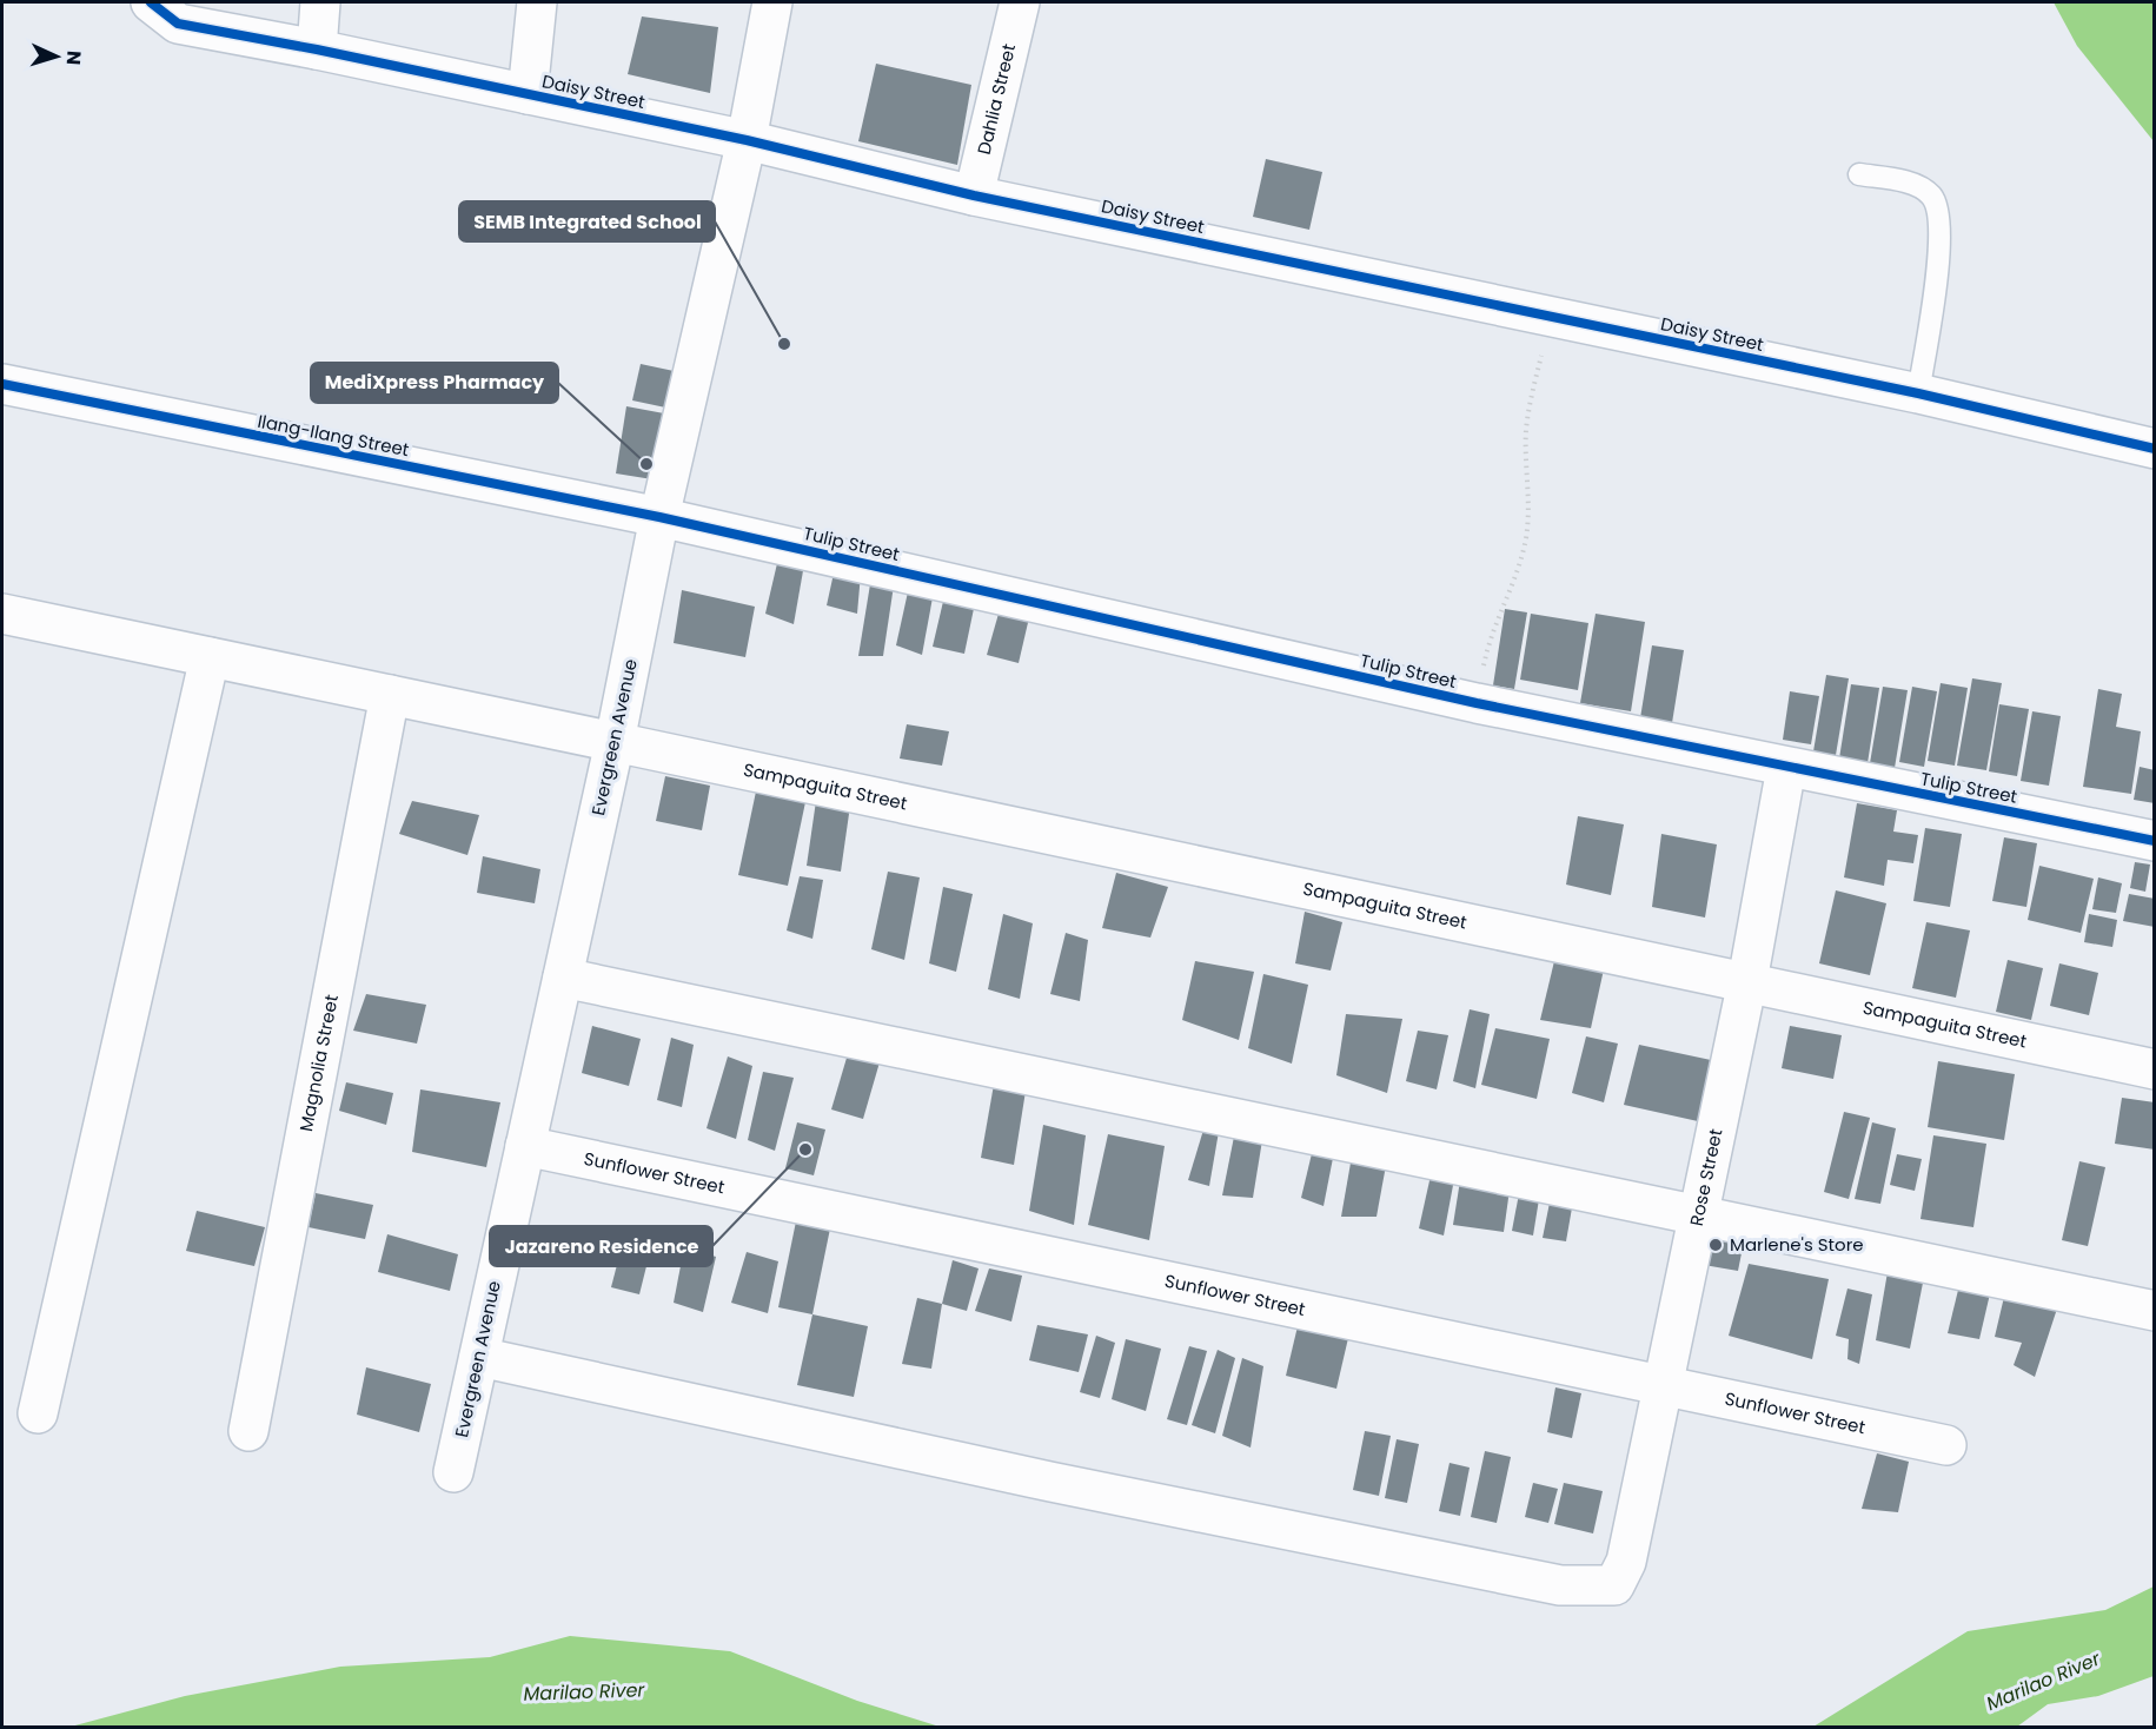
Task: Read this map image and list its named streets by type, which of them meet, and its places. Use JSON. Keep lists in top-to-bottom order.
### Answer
{
  "streets": {
    "street": [
      "Daisy Street",
      "Dahlia Street",
      "Ilang-Ilang Street",
      "Tulip Street",
      "Evergreen Avenue",
      "Sampaguita Street",
      "Magnolia Street",
      "Sunflower Street",
      "Rose Street"
    ]
  },
  "crossings": [
    ["Daisy Street", "Dahlia Street"],
    ["Daisy Street", "Evergreen Avenue"],
    ["Ilang-Ilang Street", "Tulip Street"],
    ["Ilang-Ilang Street", "Evergreen Avenue"],
    ["Tulip Street", "Evergreen Avenue"],
    ["Tulip Street", "Rose Street"],
    ["Evergreen Avenue", "Sampaguita Street"],
    ["Evergreen Avenue", "Sunflower Street"],
    ["Evergreen Avenue", "Rose Street"],
    ["Sampaguita Street", "Magnolia Street"],
    ["Sampaguita Street", "Rose Street"],
    ["Sunflower Street", "Rose Street"]
  ],
  "water": ["Marilao River"],
  "places": [
    "SEMB Integrated School",
    "MediXpress Pharmacy",
    "Jazareno Residence",
    "Marlene's Store"
  ],
  "north": "right"
}
